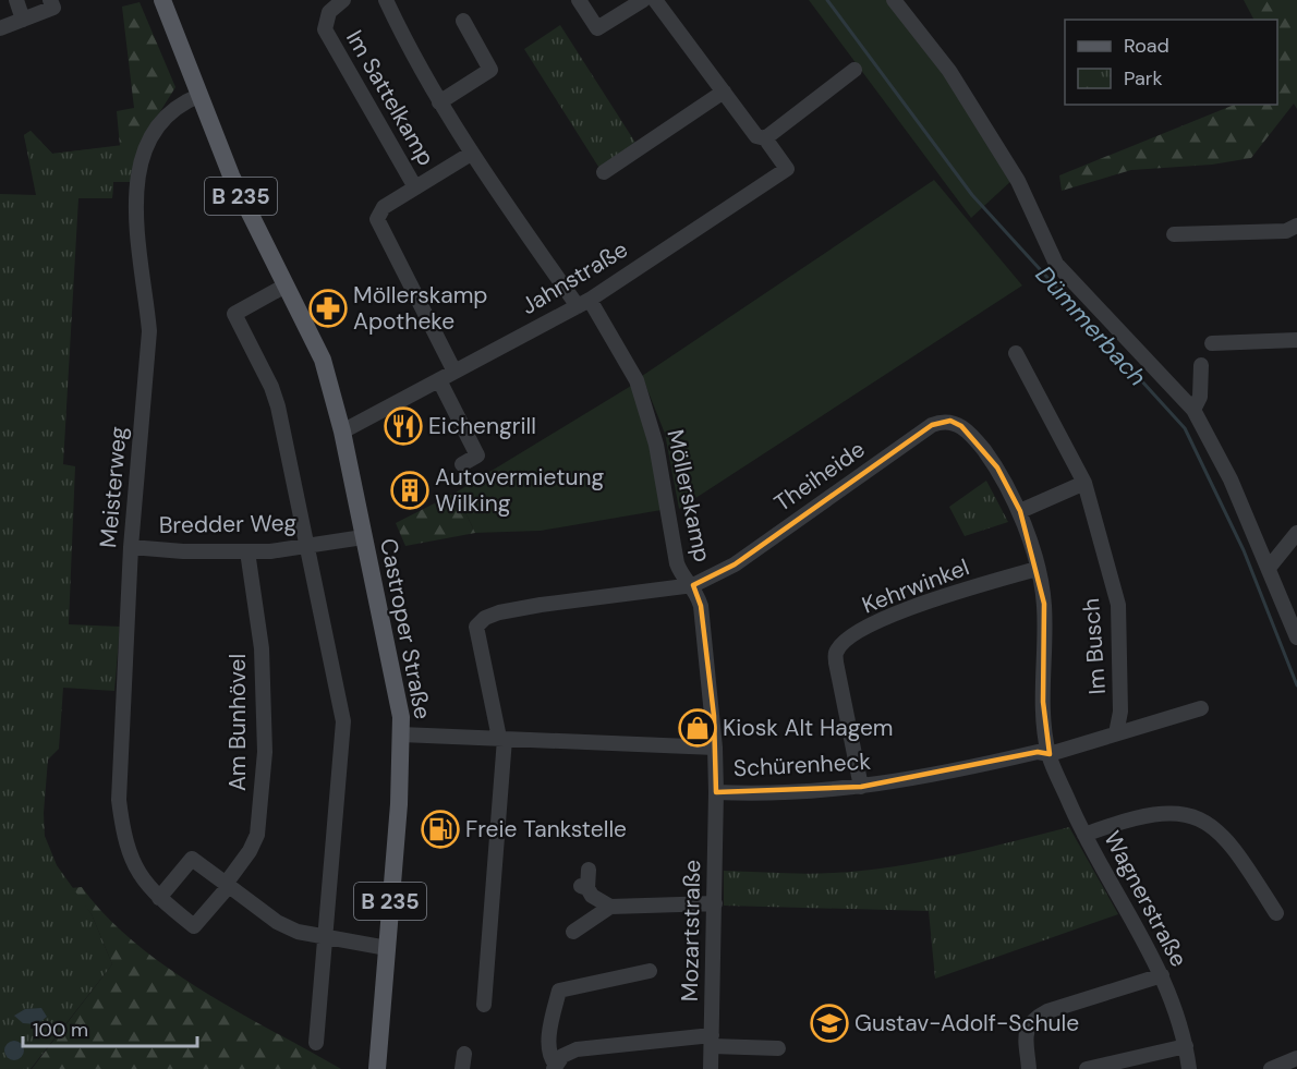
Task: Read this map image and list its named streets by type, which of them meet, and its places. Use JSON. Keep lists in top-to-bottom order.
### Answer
{
  "streets": {
    "main road": ["B 235", "Castroper Straße"],
    "street": [
      "Im Sattelkamp",
      "Jahnstraße",
      "Theiheide",
      "Meisterweg",
      "Möllerskamp",
      "Bredder Weg",
      "Kehrwinkel",
      "Im Busch",
      "Am Bunhövel",
      "Schürenheck",
      "Wagnerstraße",
      "Mozartstraße"
    ]
  },
  "crossings": [
    ["Im Sattelkamp", "Jahnstraße"],
    ["Im Sattelkamp", "Möllerskamp"],
    ["Jahnstraße", "Möllerskamp"],
    ["Jahnstraße", "Castroper Straße"],
    ["Theiheide", "Möllerskamp"],
    ["Theiheide", "Kehrwinkel"],
    ["Theiheide", "Schürenheck"],
    ["Theiheide", "Wagnerstraße"],
    ["Meisterweg", "Bredder Weg"],
    ["Meisterweg", "Castroper Straße"],
    ["Meisterweg", "Am Bunhövel"],
    ["Möllerskamp", "Schürenheck"],
    ["Bredder Weg", "Castroper Straße"],
    ["Bredder Weg", "Am Bunhövel"],
    ["Kehrwinkel", "Schürenheck"],
    ["Castroper Straße", "Schürenheck"],
    ["Schürenheck", "Wagnerstraße"],
    ["Schürenheck", "Mozartstraße"]
  ],
  "water": ["Dümmerbach"],
  "places": {
    "pharmacy": ["Möllerskamp Apotheke"],
    "restaurant": ["Eichengrill"],
    "building": ["Autovermietung Wilking"],
    "shop": ["Kiosk Alt Hagem"],
    "fuel station": ["Freie Tankstelle"],
    "school or university": ["Gustav-Adolf-Schule"]
  },
  "legend": ["Road", "Park"],
  "scale_bar": "100 m"
}
